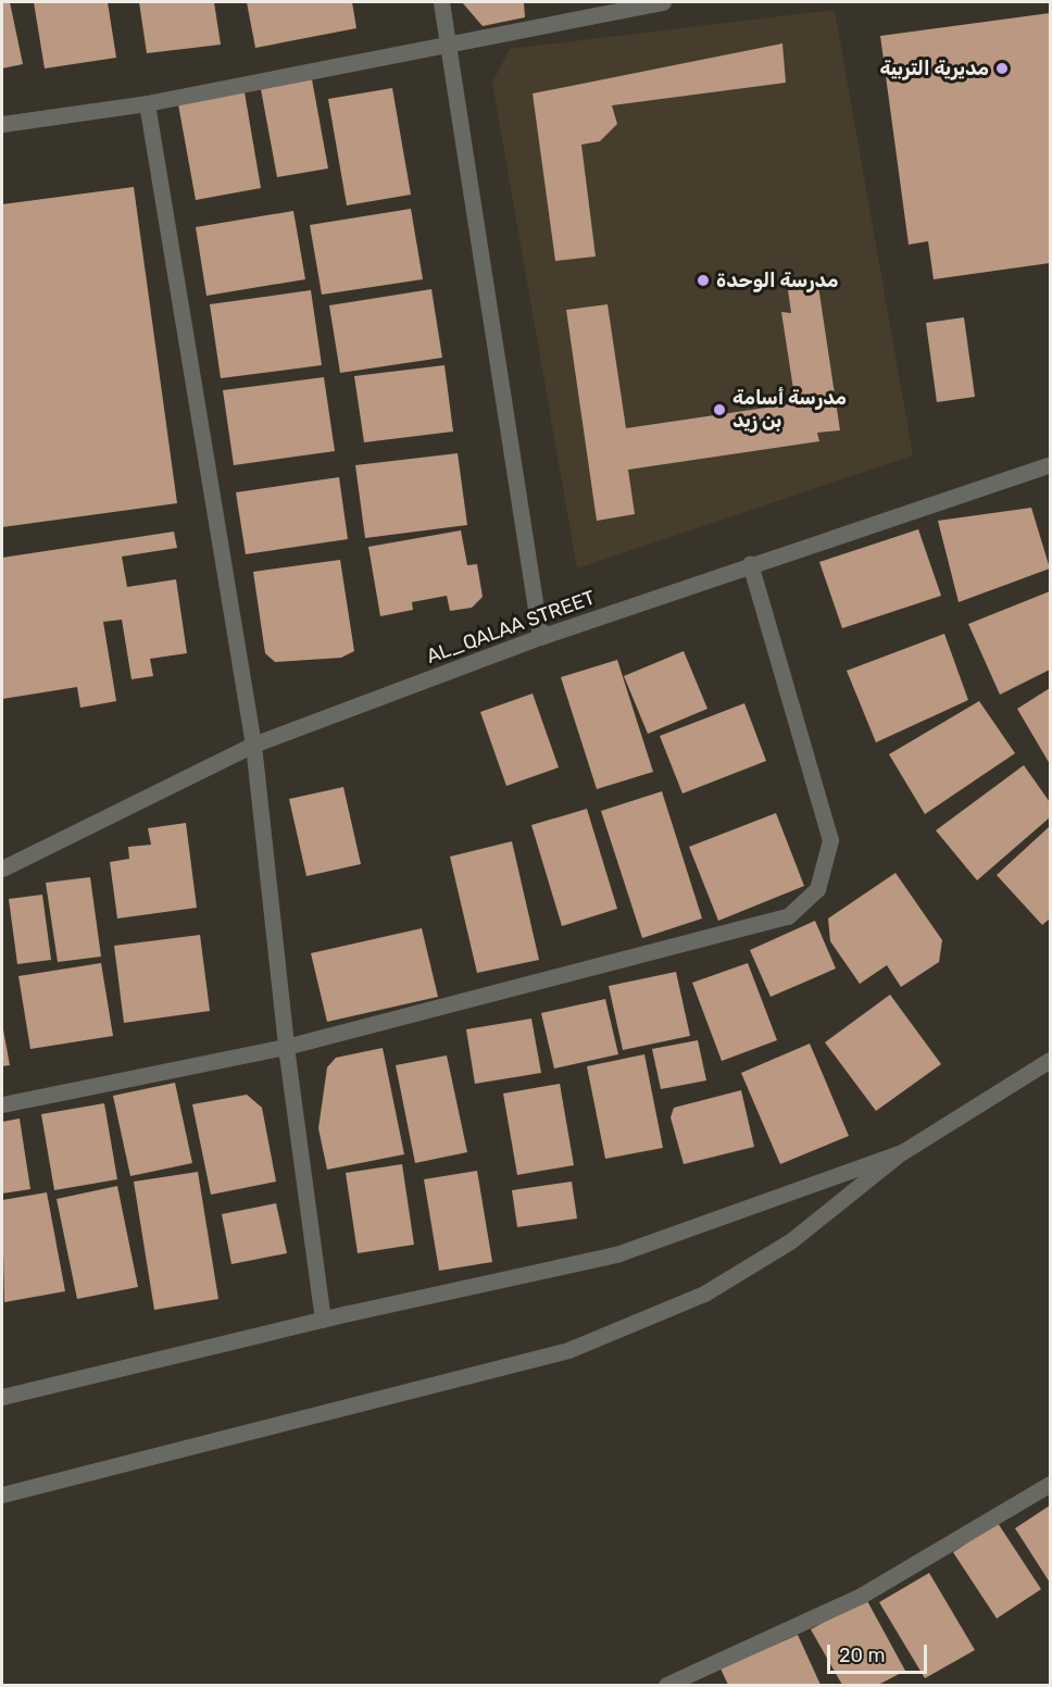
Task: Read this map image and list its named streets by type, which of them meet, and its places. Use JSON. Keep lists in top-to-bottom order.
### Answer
{
  "streets": {
    "street": ["AL_QALAA STREET"]
  },
  "places": ["مديرية التربية", "مدرسة الوحدة", "مدرسة أسامة بن زيد"],
  "scale_bar": "20 m"
}
